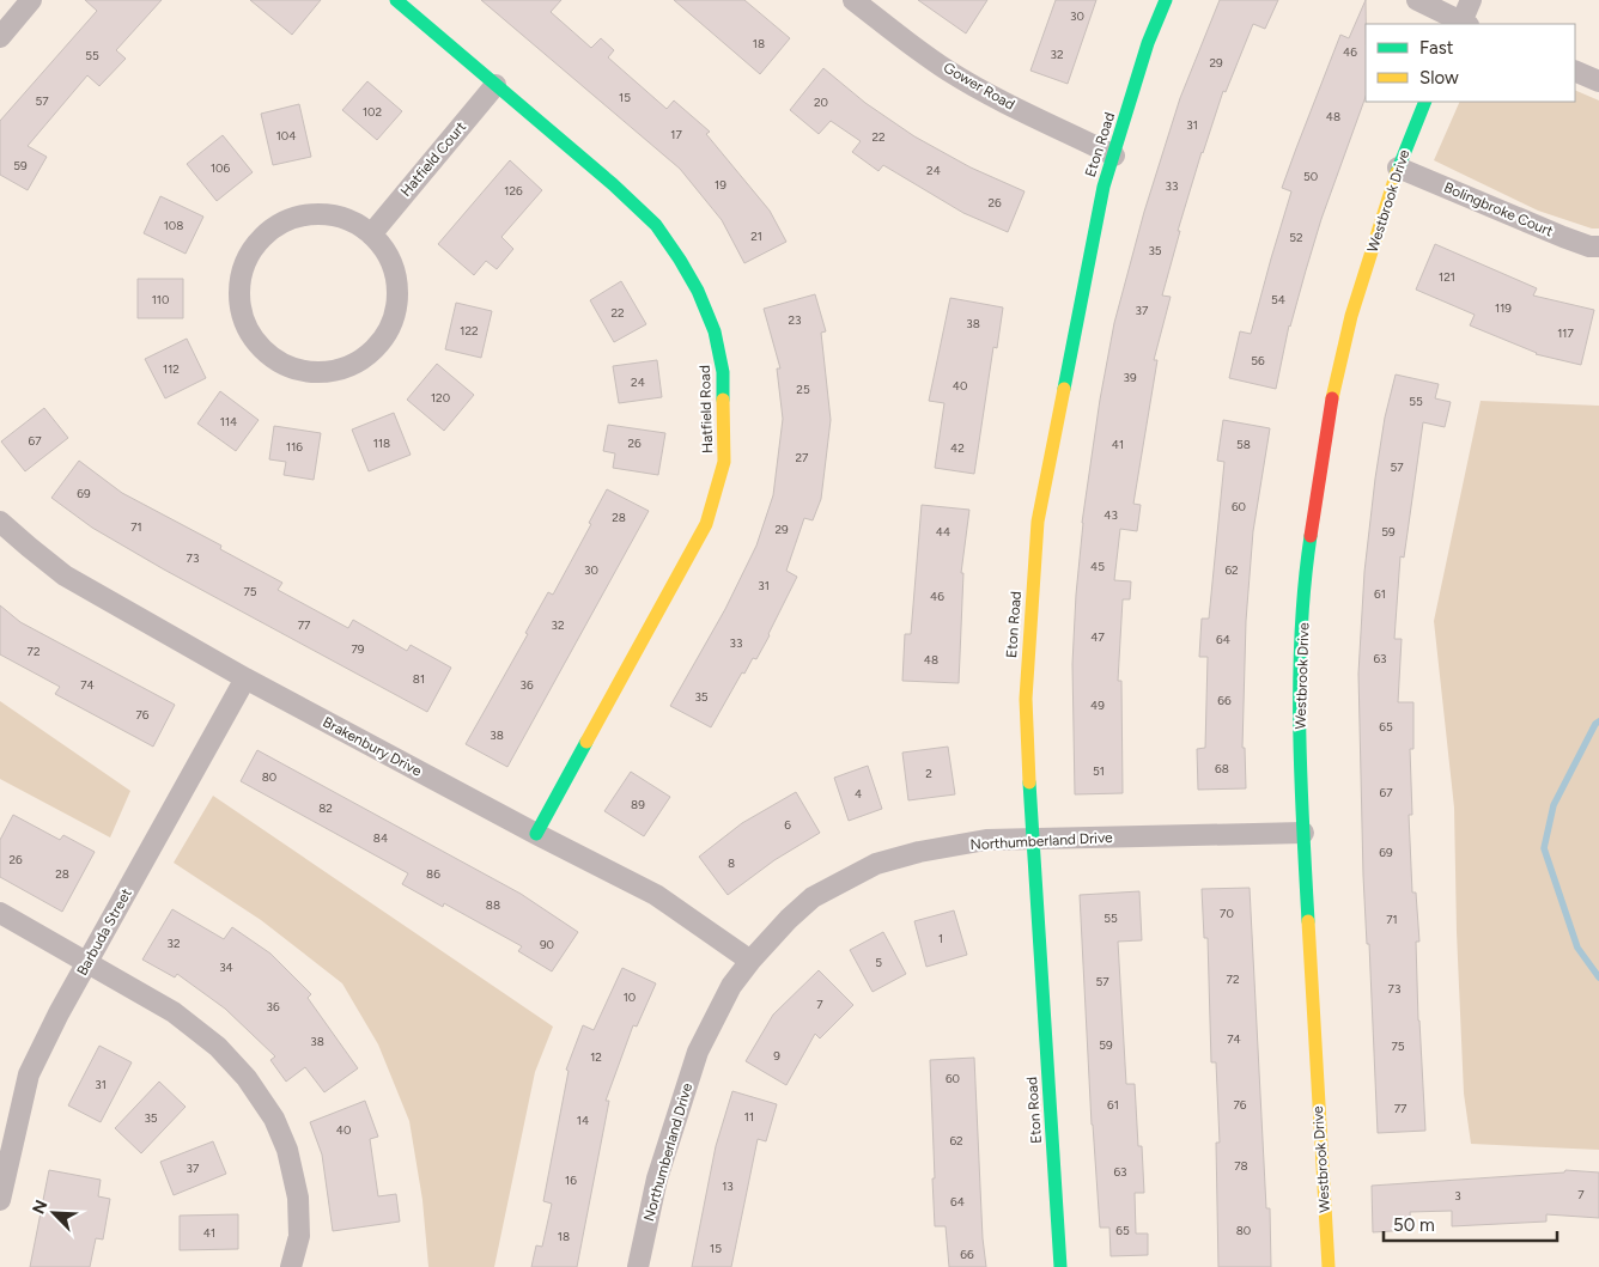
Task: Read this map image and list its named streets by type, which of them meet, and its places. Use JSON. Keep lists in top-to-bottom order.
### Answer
{
  "streets": {
    "street": [
      "Gower Road",
      "Eton Road",
      "Hatfield Court",
      "Westbrook Drive",
      "Bolingbroke Court",
      "Hatfield Road",
      "Brakenbury Drive",
      "Northumberland Drive",
      "Barbuda Street"
    ]
  },
  "crossings": [
    ["Gower Road", "Eton Road"],
    ["Eton Road", "Northumberland Drive"],
    ["Hatfield Court", "Hatfield Road"],
    ["Westbrook Drive", "Bolingbroke Court"],
    ["Westbrook Drive", "Northumberland Drive"],
    ["Hatfield Road", "Brakenbury Drive"],
    ["Brakenbury Drive", "Northumberland Drive"],
    ["Brakenbury Drive", "Barbuda Street"]
  ],
  "house_numbers": [
    "30",
    "18",
    "46",
    "32",
    "55",
    "29",
    "15",
    "57",
    "20",
    "102",
    "48",
    "31",
    "17",
    "104",
    "22",
    "59",
    "106",
    "24",
    "50",
    "19",
    "33",
    "126",
    "26",
    "108",
    "21",
    "52",
    "35",
    "121",
    "110",
    "54",
    "119",
    "37",
    "22",
    "23",
    "38",
    "122",
    "117",
    "56",
    "112",
    "39",
    "24",
    "40",
    "25",
    "120",
    "55",
    "114",
    "67",
    "118",
    "26",
    "41",
    "58",
    "116",
    "42",
    "27",
    "57",
    "69",
    "60",
    "43",
    "28",
    "71",
    "29",
    "44",
    "59",
    "73",
    "45",
    "30",
    "62",
    "31",
    "75",
    "61",
    "46",
    "77",
    "32",
    "47",
    "64",
    "33",
    "79",
    "72",
    "63",
    "48",
    "81",
    "74",
    "36",
    "35",
    "66",
    "49",
    "76",
    "65",
    "38",
    "68",
    "51",
    "2",
    "80",
    "67",
    "4",
    "89",
    "82",
    "6",
    "84",
    "69",
    "26",
    "8",
    "28",
    "86",
    "88",
    "70",
    "55",
    "71",
    "1",
    "32",
    "90",
    "5",
    "34",
    "72",
    "57",
    "73",
    "10",
    "7",
    "36",
    "74",
    "38",
    "59",
    "75",
    "9",
    "12",
    "60",
    "31",
    "61",
    "76",
    "77",
    "11",
    "35",
    "14",
    "40",
    "62",
    "78",
    "37",
    "63",
    "16",
    "13",
    "7",
    "3",
    "64",
    "65",
    "80",
    "41",
    "18",
    "15",
    "66"
  ],
  "legend": ["Fast", "Slow"],
  "scale_bar": "50 m",
  "north": "top left"
}
